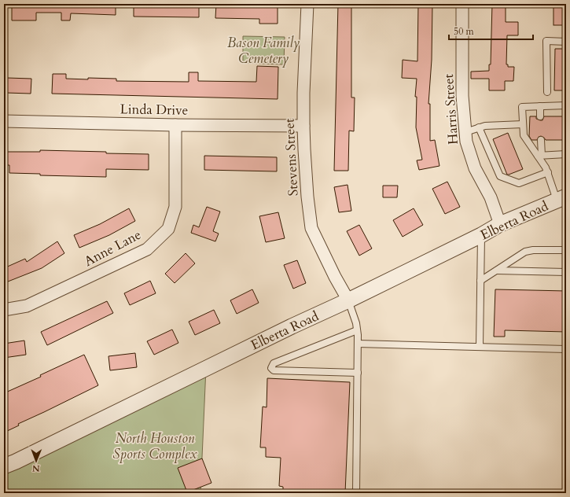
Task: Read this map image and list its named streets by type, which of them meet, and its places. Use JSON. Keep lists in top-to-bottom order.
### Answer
{
  "streets": {
    "street": [
      "Linda Drive",
      "Harris Street",
      "Stevens Street",
      "Elberta Road",
      "Anne Lane"
    ]
  },
  "crossings": [
    ["Linda Drive", "Stevens Street"],
    ["Linda Drive", "Anne Lane"],
    ["Harris Street", "Elberta Road"],
    ["Stevens Street", "Elberta Road"]
  ],
  "parks": ["Bason Family Cemetery", "North Houston Sports Complex"],
  "scale_bar": "50 m",
  "north": "bottom"
}
